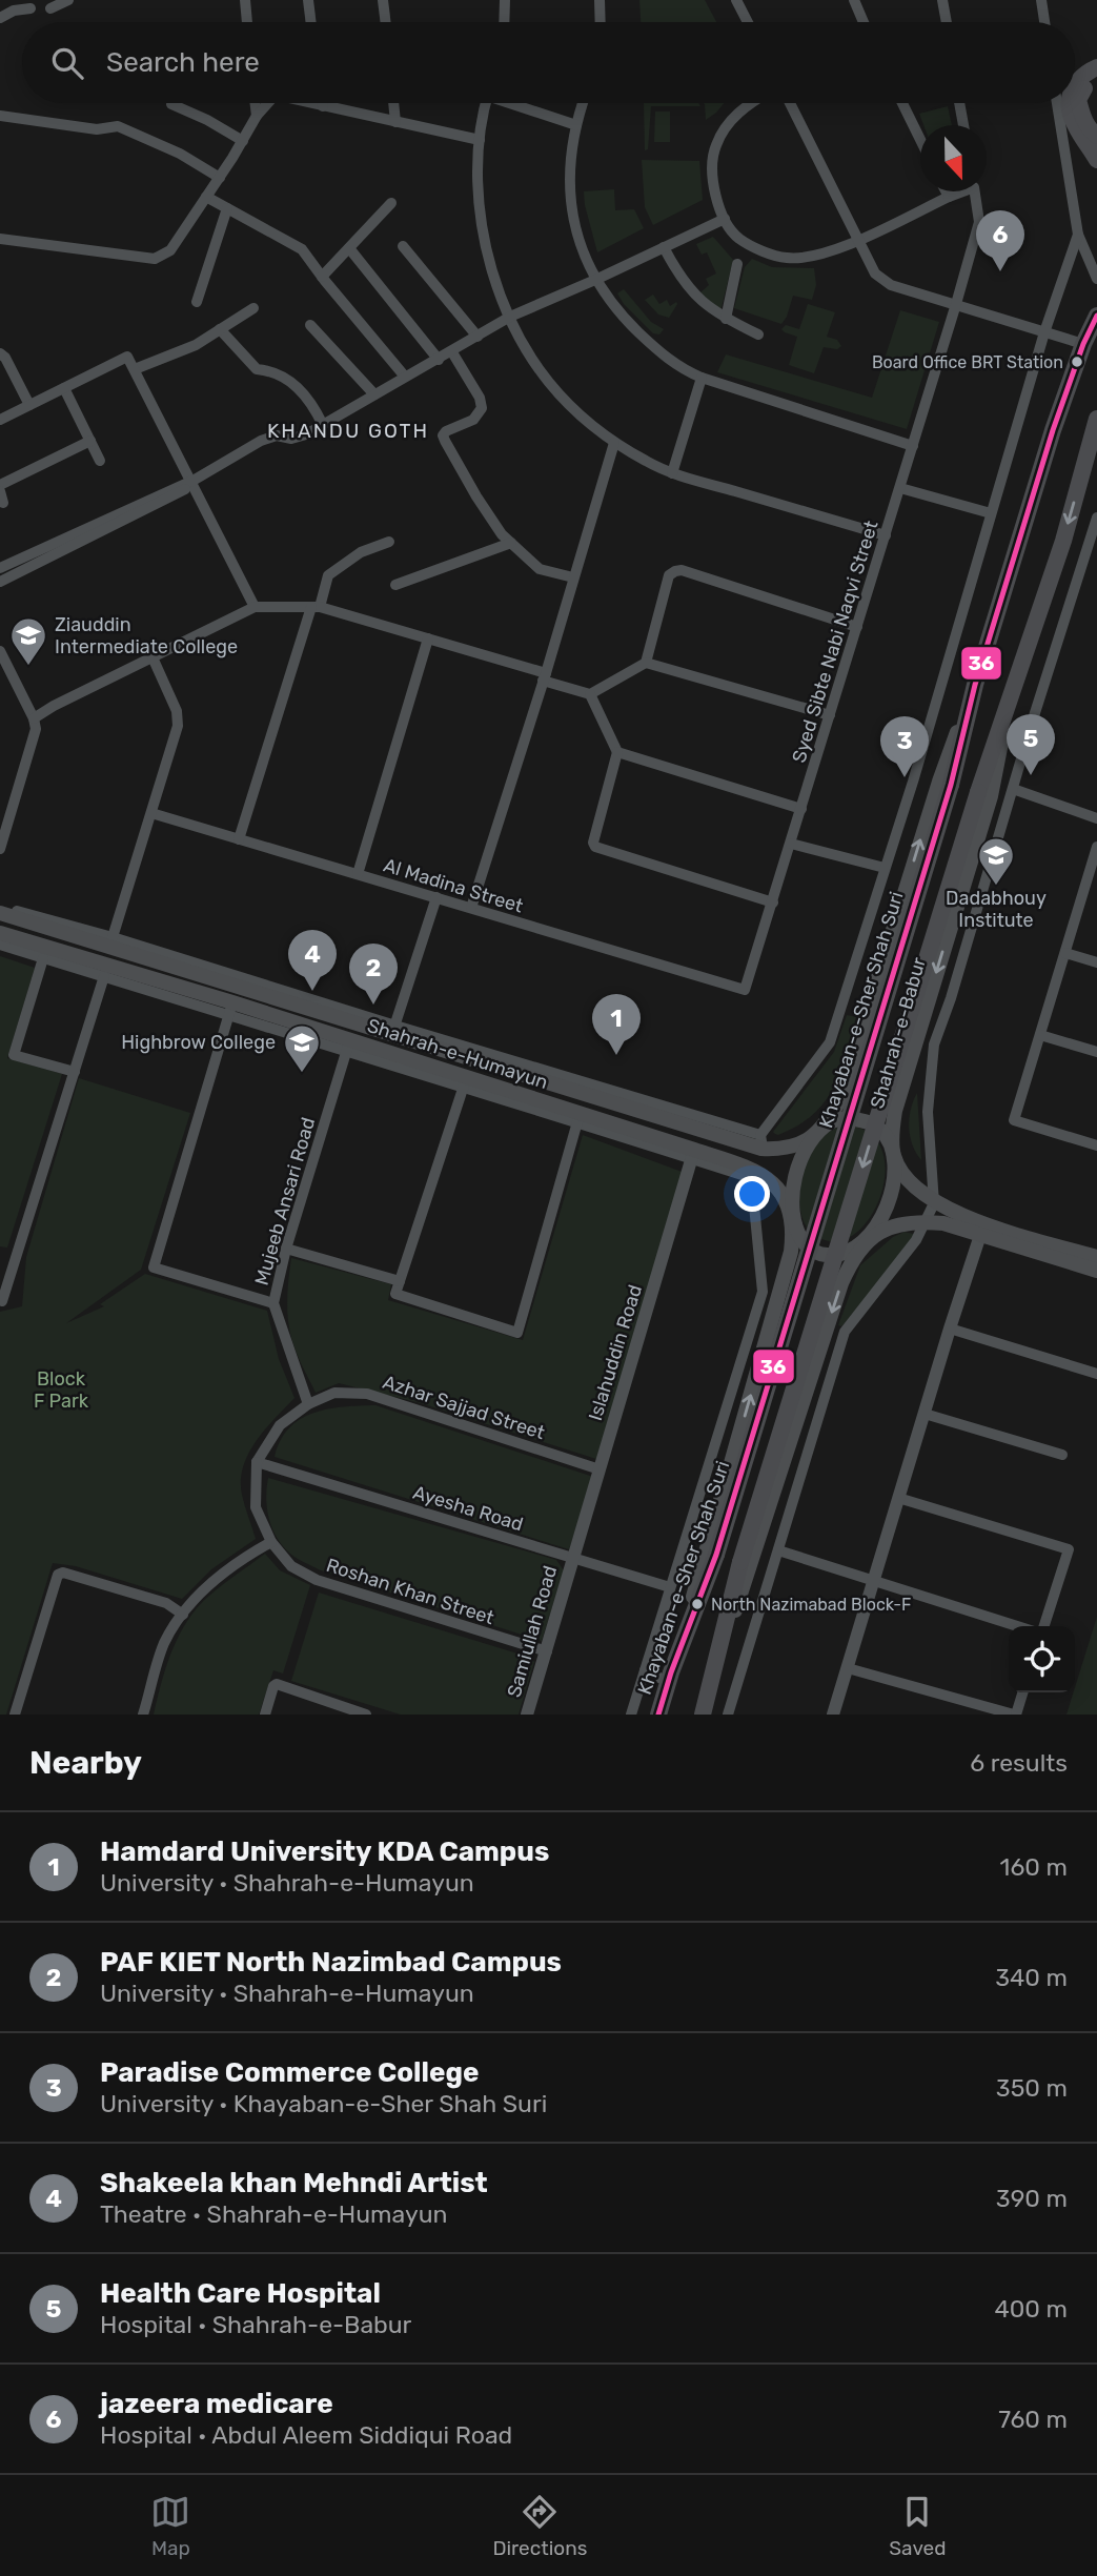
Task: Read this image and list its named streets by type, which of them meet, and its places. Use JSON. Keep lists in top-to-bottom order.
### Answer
{
  "streets": {
    "main road": ["Khayaban-e-Sher Shah Suri", "Shahrah-e-Babur", "Shahrah-e-Humayun"],
    "street": [
      "Syed Sibte Nabi Naqvi Street",
      "Al Madina Street",
      "Mujeeb Ansari Road",
      "Islahuddin Road",
      "Azhar Sajjad Street",
      "Ayesha Road",
      "Roshan Khan Street",
      "Samiullah Road"
    ]
  },
  "crossings": [
    ["Syed Sibte Nabi Naqvi Street", "Al Madina Street"],
    ["Shahrah-e-Babur", "Shahrah-e-Humayun"],
    ["Shahrah-e-Humayun", "Mujeeb Ansari Road"],
    ["Shahrah-e-Humayun", "Islahuddin Road"],
    ["Mujeeb Ansari Road", "Azhar Sajjad Street"],
    ["Islahuddin Road", "Azhar Sajjad Street"],
    ["Islahuddin Road", "Ayesha Road"],
    ["Islahuddin Road", "Samiullah Road"],
    ["Azhar Sajjad Street", "Ayesha Road"],
    ["Azhar Sajjad Street", "Roshan Khan Street"],
    ["Ayesha Road", "Roshan Khan Street"],
    ["Ayesha Road", "Samiullah Road"],
    ["Roshan Khan Street", "Samiullah Road"]
  ],
  "districts": ["KHANDU GOTH"],
  "parks": ["Block F Park"],
  "places": {
    "other": ["Board Office BRT Station", "North Nazimabad Block-F"],
    "school or university": ["Ziauddin Intermediate College", "Dadabhouy Institute", "Highbrow College"]
  },
  "lines": ["transit line 36"],
  "north": "bottom",
  "page": {
    "search": "Search here",
    "pins": [
      "6",
      "5",
      "3",
      "4",
      "2",
      "1"
    ],
    "heading": ["Nearby", "6 results"],
    "list": [
      {
        "mark": "1",
        "name": "Hamdard University KDA Campus",
        "note": "University · Shahrah-e-Humayun",
        "value": "160 m"
      },
      {
        "mark": "2",
        "name": "PAF KIET North Nazimbad Campus",
        "note": "University · Shahrah-e-Humayun",
        "value": "340 m"
      },
      {
        "mark": "3",
        "name": "Paradise Commerce College",
        "note": "University · Khayaban-e-Sher Shah Suri",
        "value": "350 m"
      },
      {
        "mark": "4",
        "name": "Shakeela khan Mehndi Artist",
        "note": "Theatre · Shahrah-e-Humayun",
        "value": "390 m"
      },
      {
        "mark": "5",
        "name": "Health Care Hospital",
        "note": "Hospital · Shahrah-e-Babur",
        "value": "400 m"
      },
      {
        "mark": "6",
        "name": "jazeera medicare",
        "note": "Hospital · Abdul Aleem Siddiqui Road",
        "value": "760 m"
      }
    ],
    "nav": ["Map", "Directions", "Saved"]
  }
}
